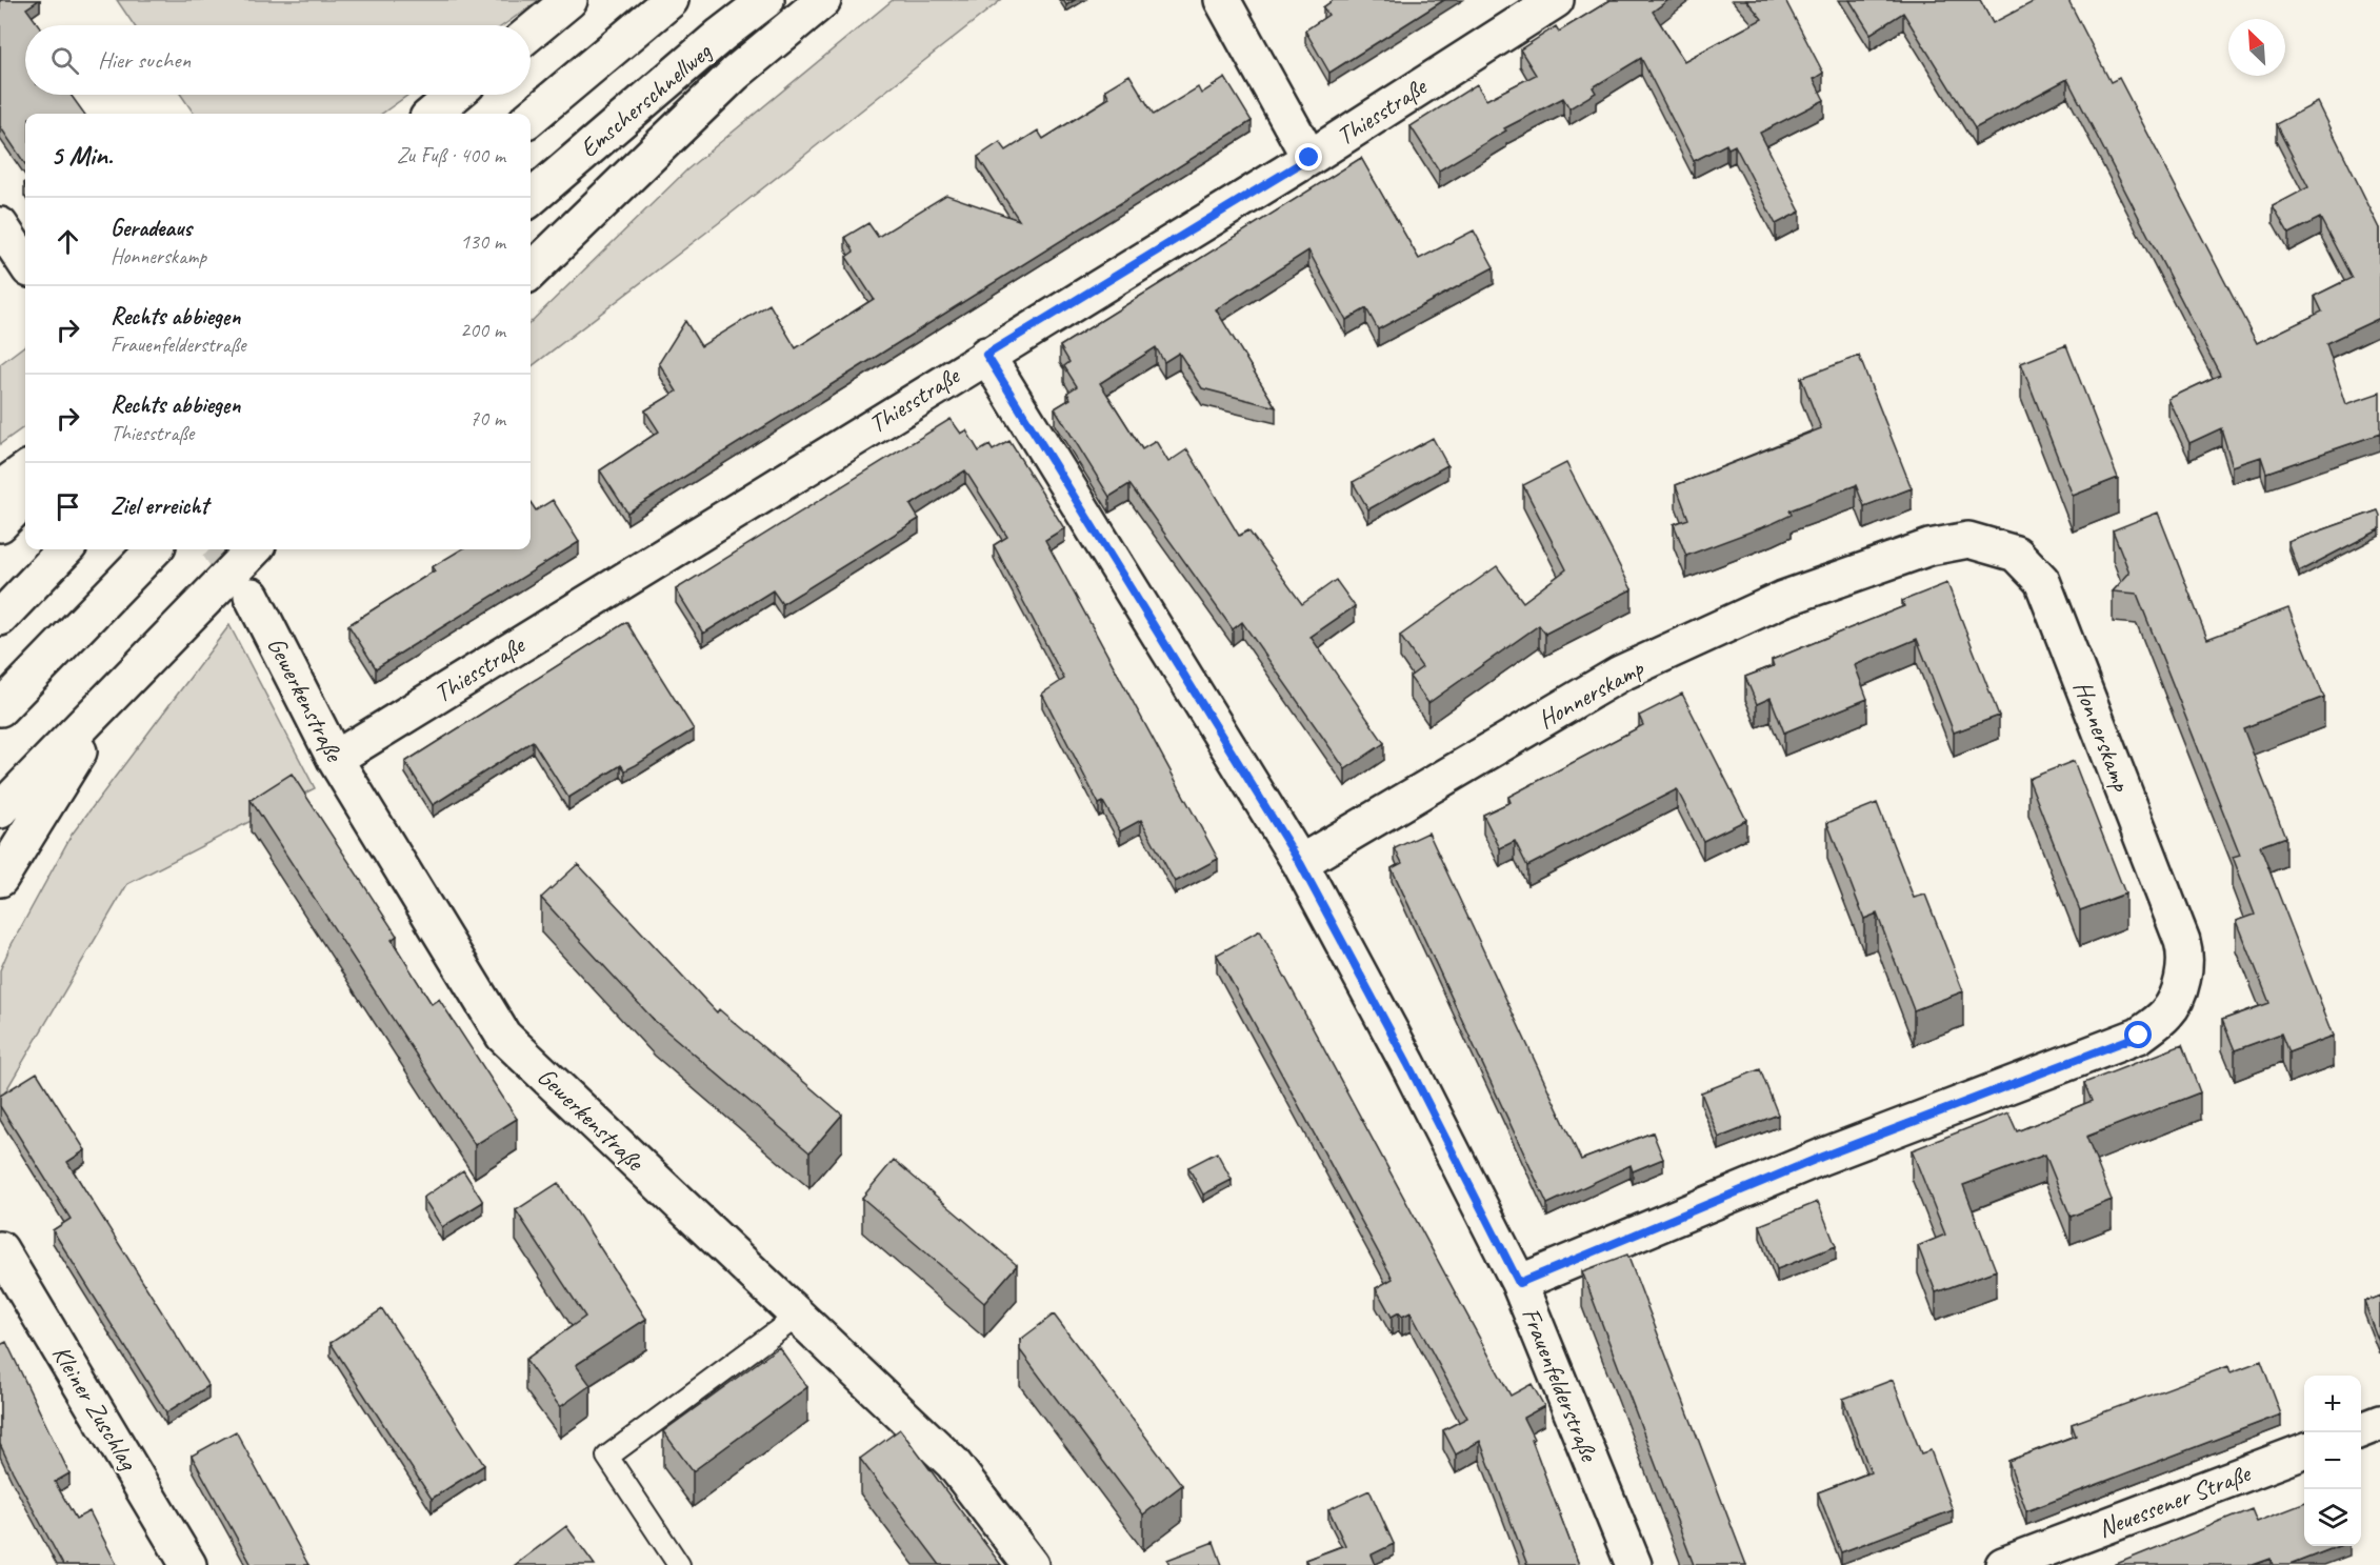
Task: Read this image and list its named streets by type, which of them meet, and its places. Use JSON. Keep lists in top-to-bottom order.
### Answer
{
  "streets": {
    "main road": [
      "Emscherschnellweg",
      "Thiesstraße",
      "Honnerskamp",
      "Gewerkenstraße",
      "Frauenfelderstraße",
      "Kleiner Zuschlag",
      "Neuessener Straße"
    ]
  },
  "crossings": [
    ["Thiesstraße", "Gewerkenstraße"],
    ["Thiesstraße", "Frauenfelderstraße"],
    ["Honnerskamp", "Frauenfelderstraße"]
  ],
  "north": "top left",
  "page": {
    "search": "Hier suchen",
    "heading": ["5 Min.", "Zu Fuß · 400 m"],
    "list": [
      ["Geradeaus", "Honnerskamp", "130 m"],
      ["Rechts abbiegen", "Frauenfelderstraße", "200 m"],
      ["Rechts abbiegen", "Thiesstraße", "70 m"],
      "Ziel erreicht"
    ],
    "map_buttons": ["+", "−"]
  }
}
